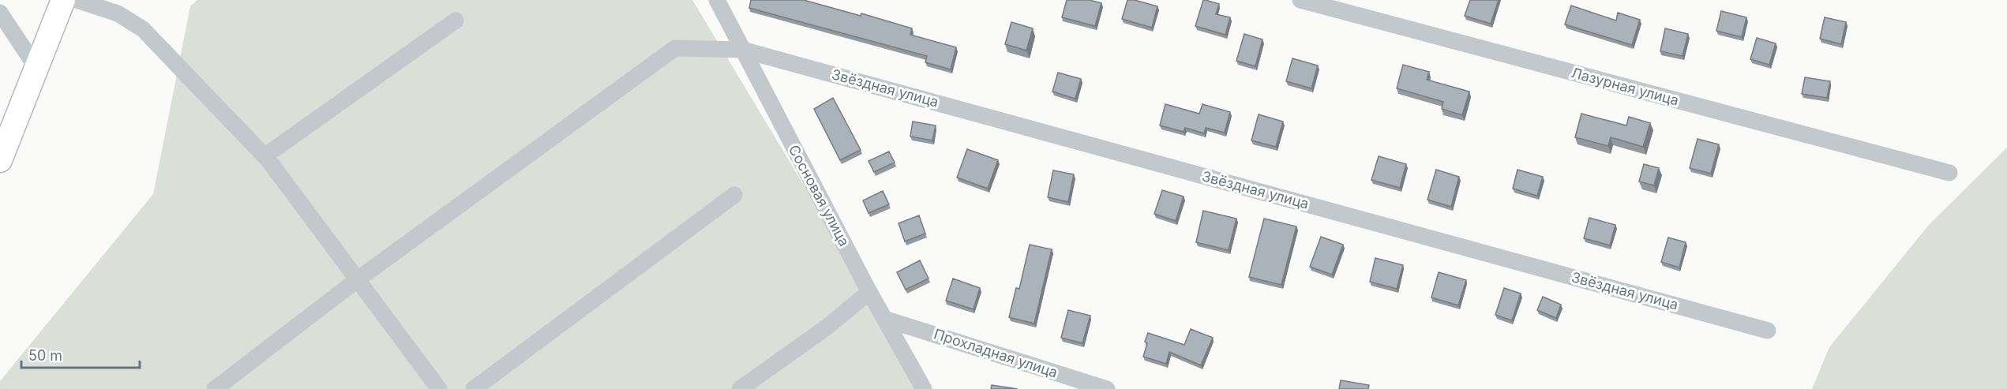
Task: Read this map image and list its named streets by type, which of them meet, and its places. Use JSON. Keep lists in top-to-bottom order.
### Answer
{
  "streets": {
    "street": [
      "Лазурная улица",
      "Звёздная улица",
      "Сосновая улица",
      "Прохладная улица"
    ]
  },
  "crossings": [
    ["Звёздная улица", "Сосновая улица"],
    ["Сосновая улица", "Прохладная улица"]
  ],
  "scale_bar": "50 m"
}
